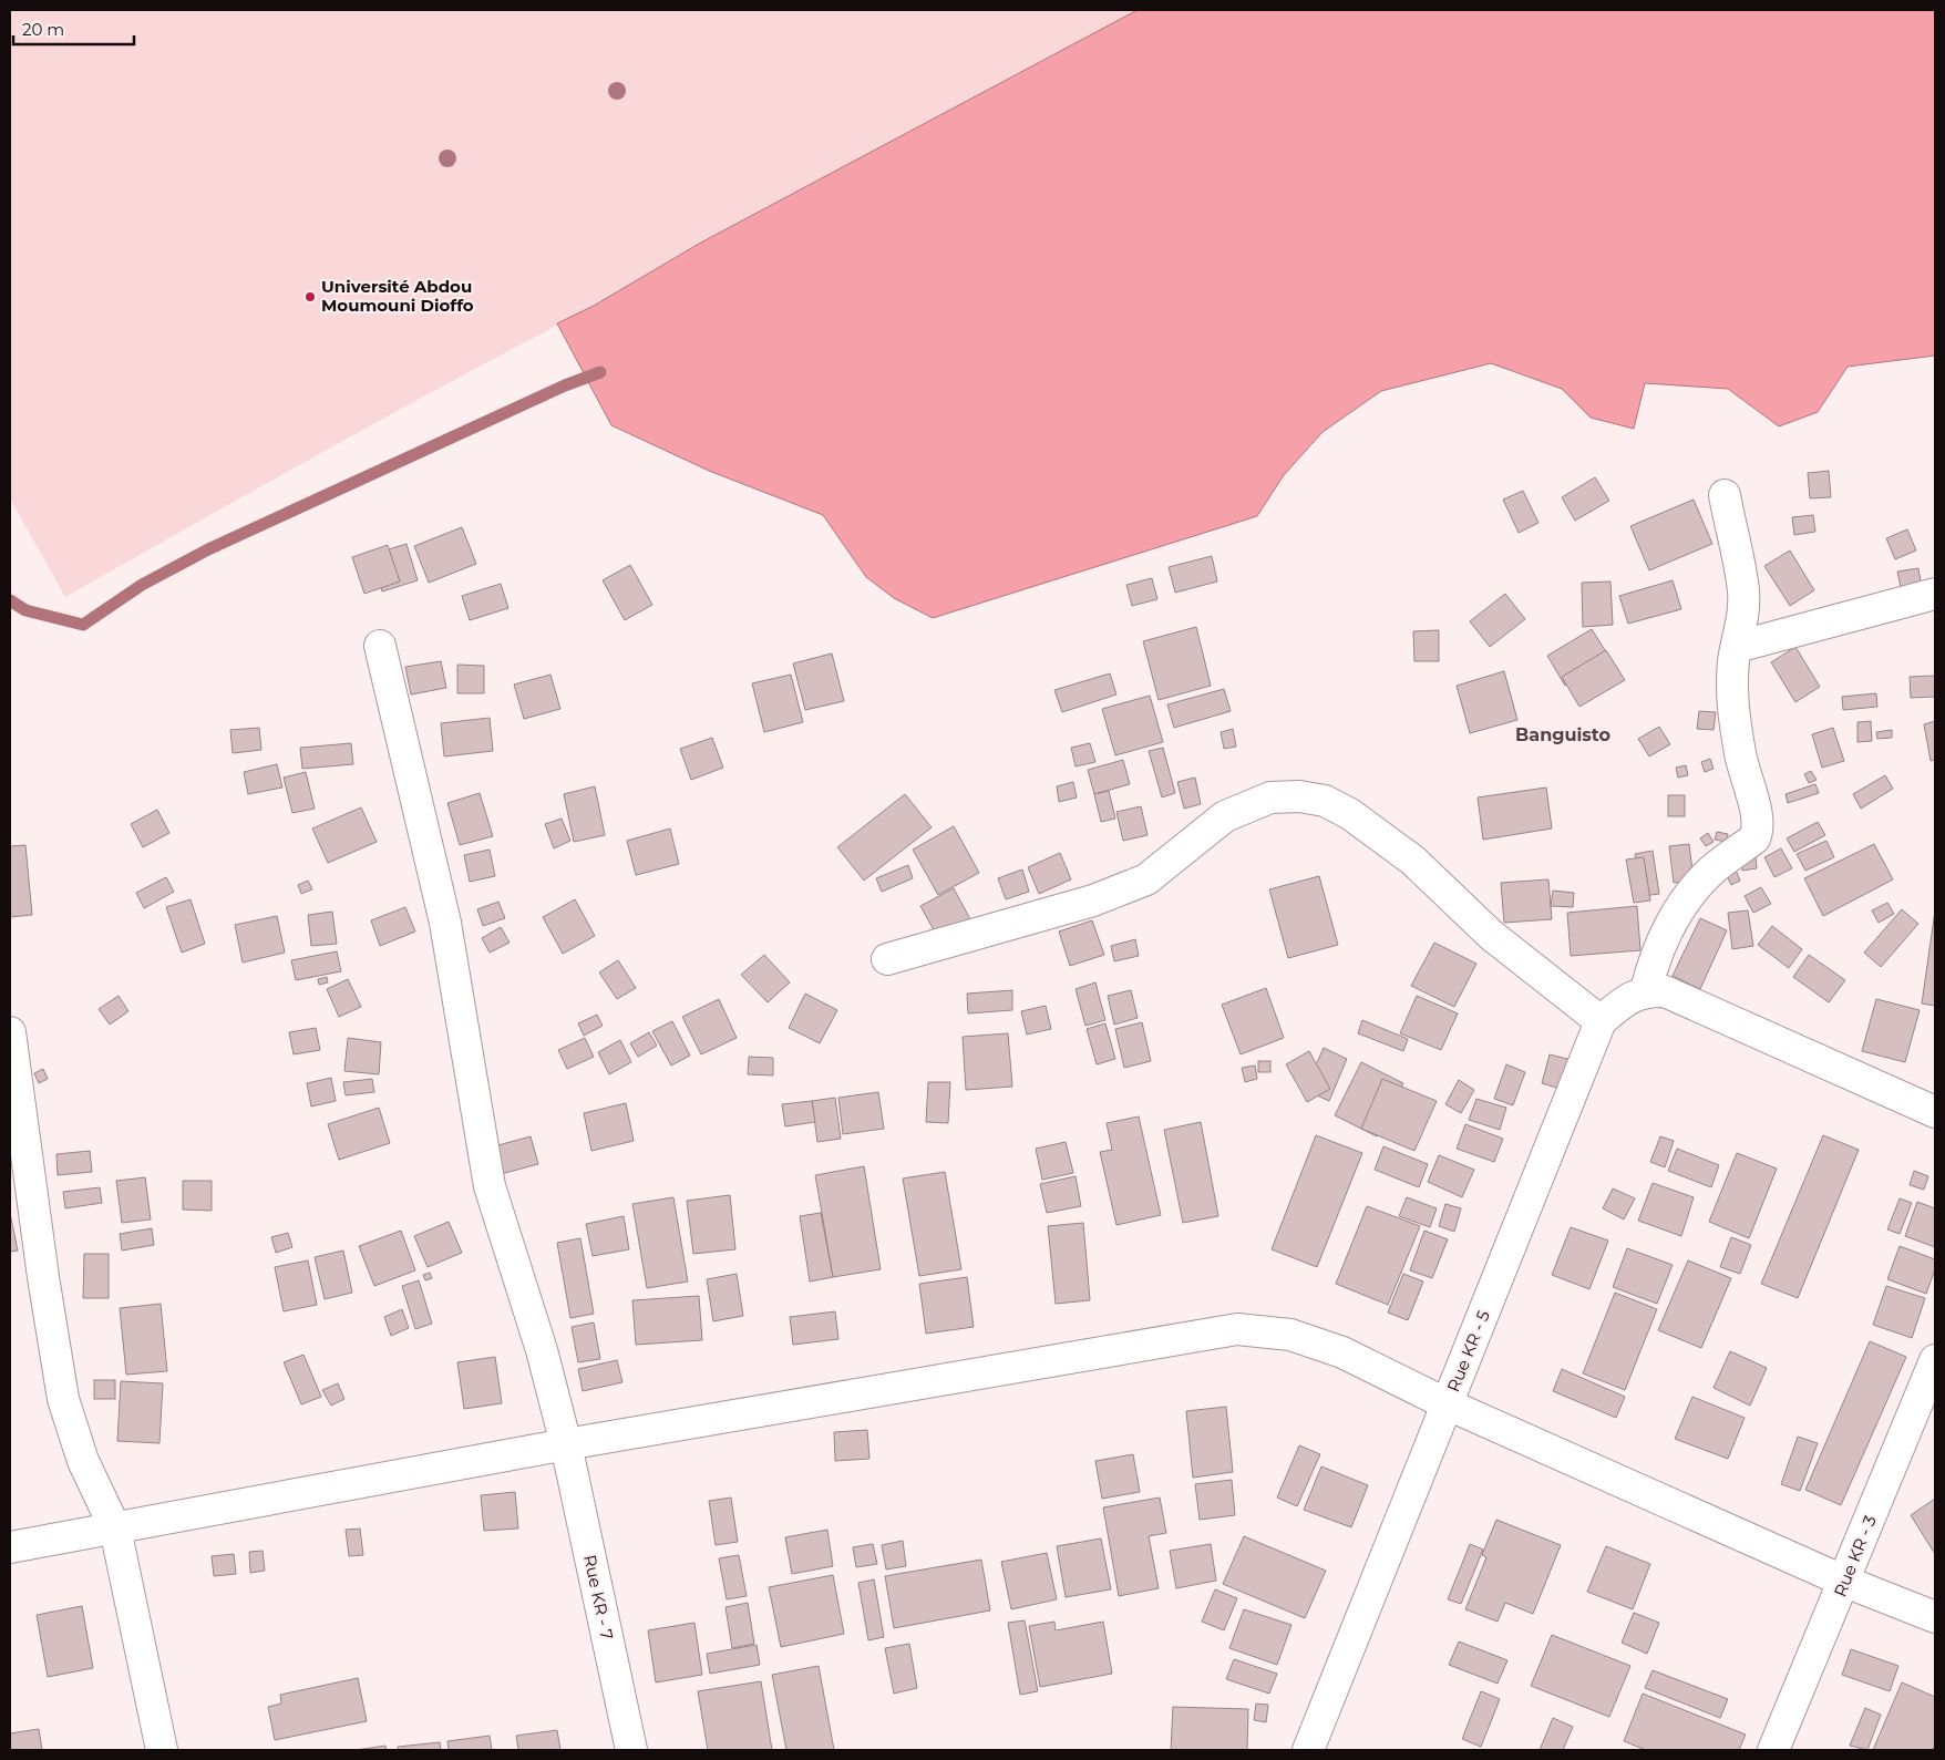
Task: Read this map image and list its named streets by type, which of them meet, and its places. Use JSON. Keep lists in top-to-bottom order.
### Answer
{
  "streets": {
    "street": ["Rue KR - 5", "Rue KR - 3", "Rue KR - 7"]
  },
  "districts": ["Banguisto"],
  "places": ["Université Abdou Moumouni Dioffo"],
  "scale_bar": "20 m"
}
